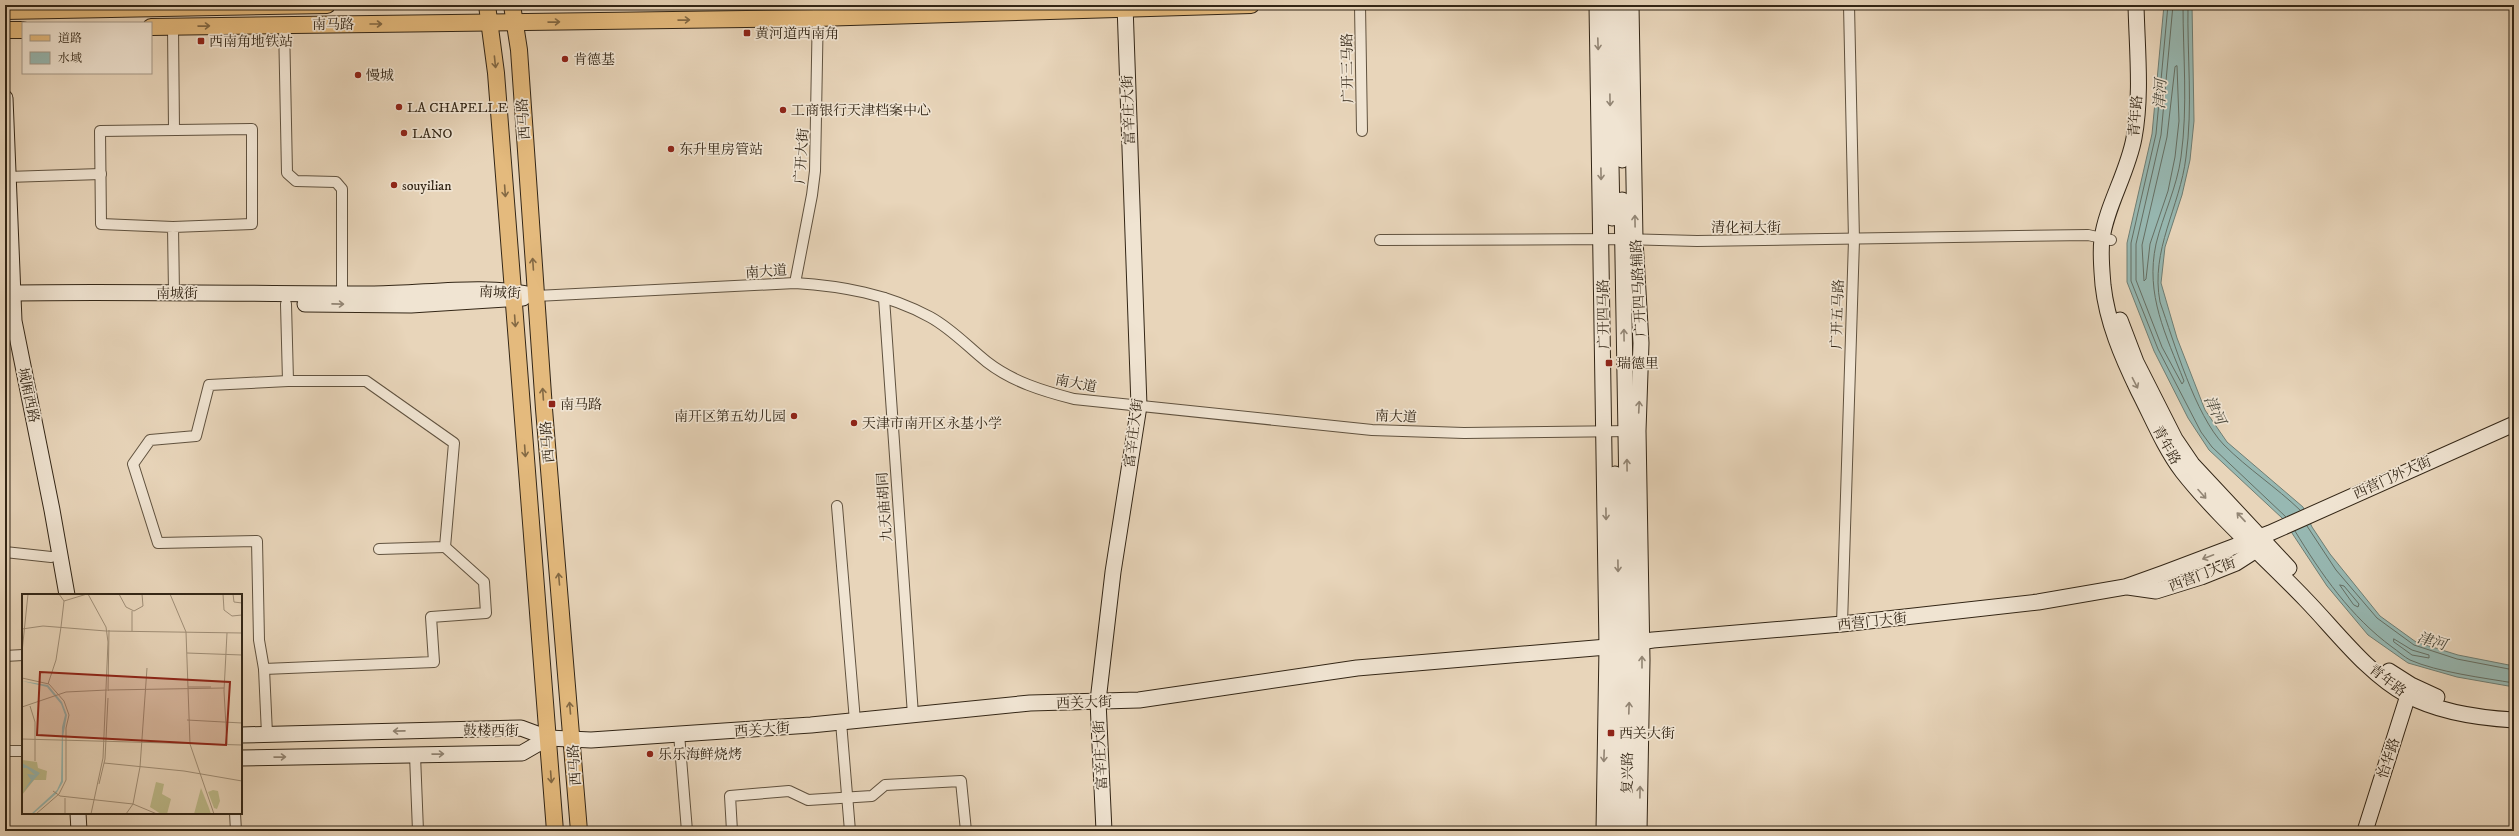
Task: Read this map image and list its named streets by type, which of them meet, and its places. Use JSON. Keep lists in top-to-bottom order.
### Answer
{
  "streets": {
    "main road": ["南马路", "西马路"],
    "street": [
      "广开三马路",
      "富辛庄大街",
      "青年路",
      "广开大街",
      "清化祠大街",
      "南大道",
      "广开四马路辅路",
      "南城街",
      "广开四马路",
      "广开五马路",
      "城厢西路",
      "西营门外大街",
      "九天庙胡同",
      "西营门大街",
      "西关大街",
      "鼓楼西街",
      "怡华路",
      "复兴路"
    ]
  },
  "crossings": [
    ["南马路", "富辛庄大街"],
    ["南马路", "西马路"],
    ["南马路", "广开大街"],
    ["富辛庄大街", "南大道"],
    ["富辛庄大街", "西关大街"],
    ["青年路", "清化祠大街"],
    ["青年路", "西营门外大街"],
    ["青年路", "西营门大街"],
    ["青年路", "怡华路"],
    ["西马路", "南大道"],
    ["西马路", "南城街"],
    ["西马路", "西关大街"],
    ["西马路", "鼓楼西街"],
    ["广开大街", "南大道"],
    ["清化祠大街", "广开四马路辅路"],
    ["清化祠大街", "广开四马路"],
    ["清化祠大街", "广开五马路"],
    ["南大道", "广开四马路辅路"],
    ["南大道", "南城街"],
    ["南大道", "广开四马路"],
    ["南大道", "九天庙胡同"],
    ["广开四马路辅路", "广开四马路"],
    ["广开四马路辅路", "西营门大街"],
    ["广开四马路辅路", "西关大街"],
    ["广开四马路辅路", "复兴路"],
    ["南城街", "城厢西路"],
    ["广开四马路", "西营门大街"],
    ["广开四马路", "西关大街"],
    ["广开四马路", "复兴路"],
    ["广开五马路", "西营门大街"],
    ["西营门外大街", "西营门大街"],
    ["九天庙胡同", "西关大街"],
    ["西营门大街", "西关大街"],
    ["西营门大街", "复兴路"],
    ["西关大街", "鼓楼西街"],
    ["西关大街", "复兴路"]
  ],
  "one_way": ["南马路", "广开四马路辅路"],
  "water": ["津河"],
  "places": {
    "transit": [
      "黄河道西南角",
      "西南角地铁站",
      "瑞德里",
      "南马路",
      "西关大街"
    ],
    "other": [
      "肯德基",
      "慢城",
      "LA CHAPELLE",
      "工商银行天津档案中心",
      "LANO",
      "东升里房管站",
      "souyilian",
      "南开区第五幼儿园",
      "天津市南开区永基小学",
      "乐乐海鲜烧烤"
    ]
  },
  "legend": ["道路", "水域"]
}
